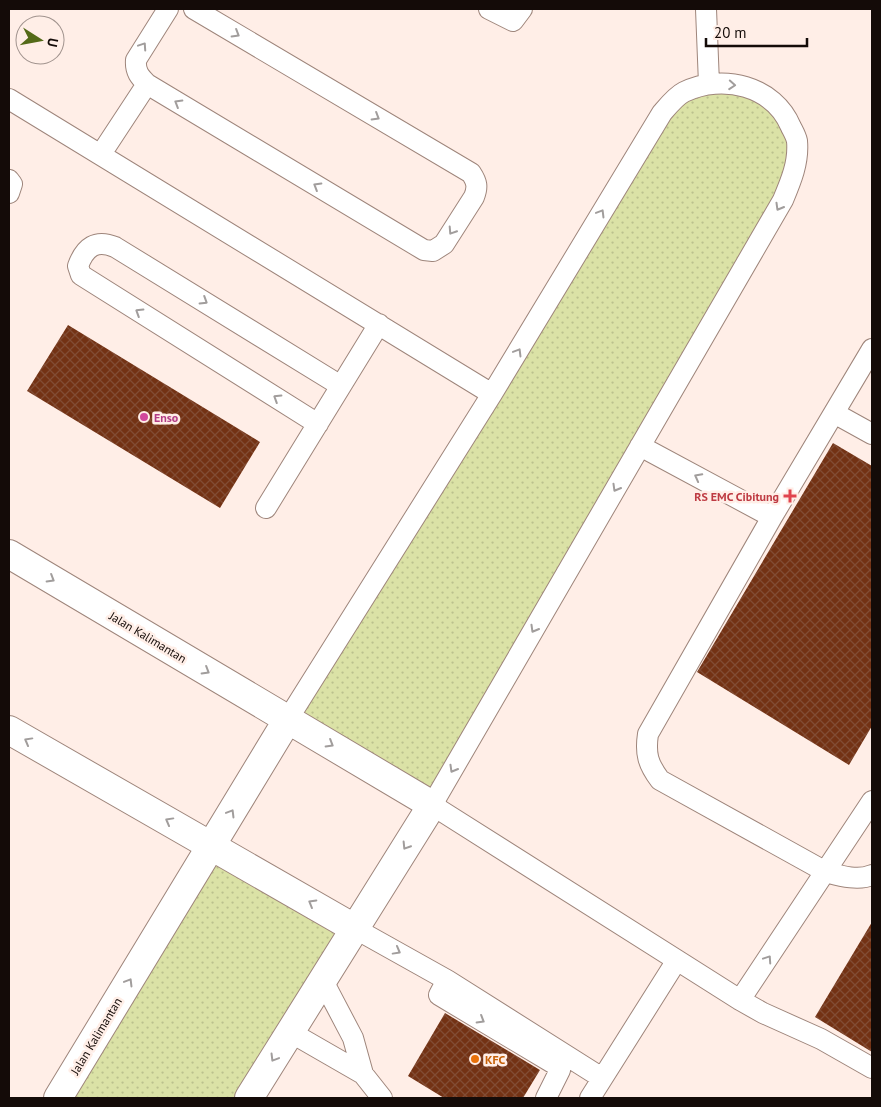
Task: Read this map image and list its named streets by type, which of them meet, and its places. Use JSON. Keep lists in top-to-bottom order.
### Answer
{
  "streets": {
    "street": ["Jalan Kalimantan"]
  },
  "places": {
    "other": ["Enso", "KFC"],
    "health": ["RS EMC Cibitung"]
  },
  "scale_bar": "20 m",
  "north": "right"
}
